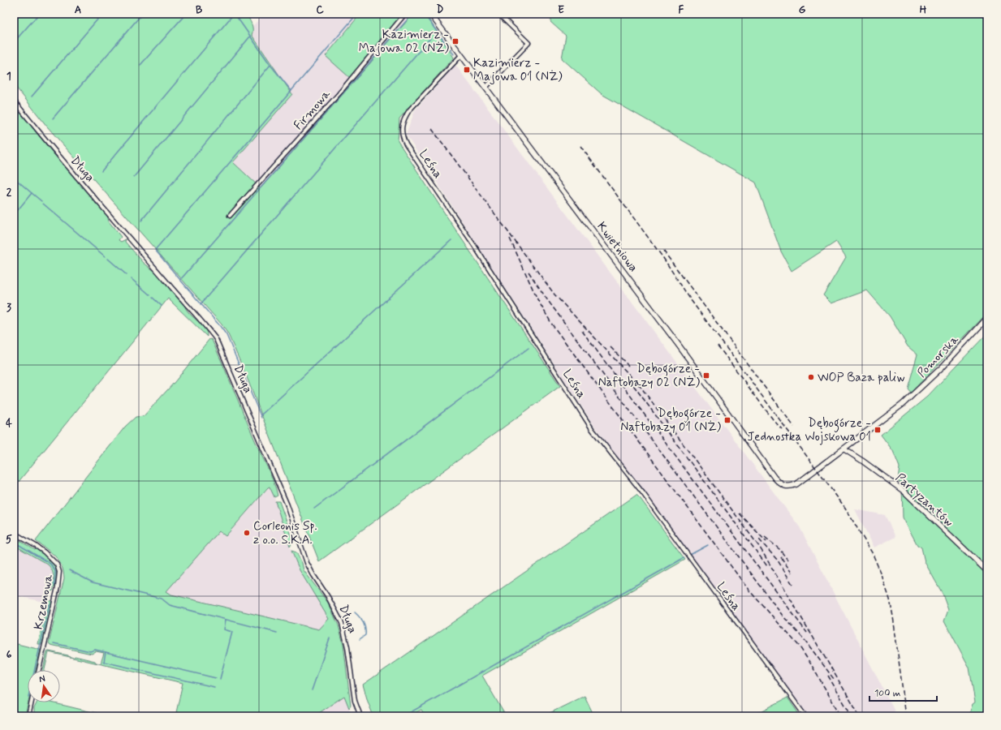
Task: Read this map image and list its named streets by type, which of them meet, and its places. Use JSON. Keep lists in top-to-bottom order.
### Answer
{
  "streets": {
    "street": [
      "Firmowa",
      "Leśna",
      "Długa",
      "Kwietniowa",
      "Pomorska",
      "Partyzantów",
      "Krzemowa"
    ]
  },
  "crossings": [
    ["Leśna", "Kwietniowa"],
    ["Kwietniowa", "Pomorska"],
    ["Pomorska", "Partyzantów"]
  ],
  "places": {
    "transit": [
      "Kazimierz - Majowa 02 (NŻ)",
      "Kazimierz - Majowa 01 (NŻ)",
      "Dębogórze - Naftobazy 02 (NŻ)",
      "Dębogórze - Naftobazy 01 (NŻ)",
      "Dębogórze - Jednostka Wojskowa 01"
    ],
    "other": ["WOP Baza paliw", "Corleonis Sp. z o.o. S.K.A."]
  },
  "scale_bar": "100 m",
  "north": "top",
  "grid": {
    "columns": [
      "A",
      "B",
      "C",
      "D",
      "E",
      "F",
      "G",
      "H"
    ],
    "rows": [
      "1",
      "2",
      "3",
      "4",
      "5",
      "6"
    ]
  }
}
